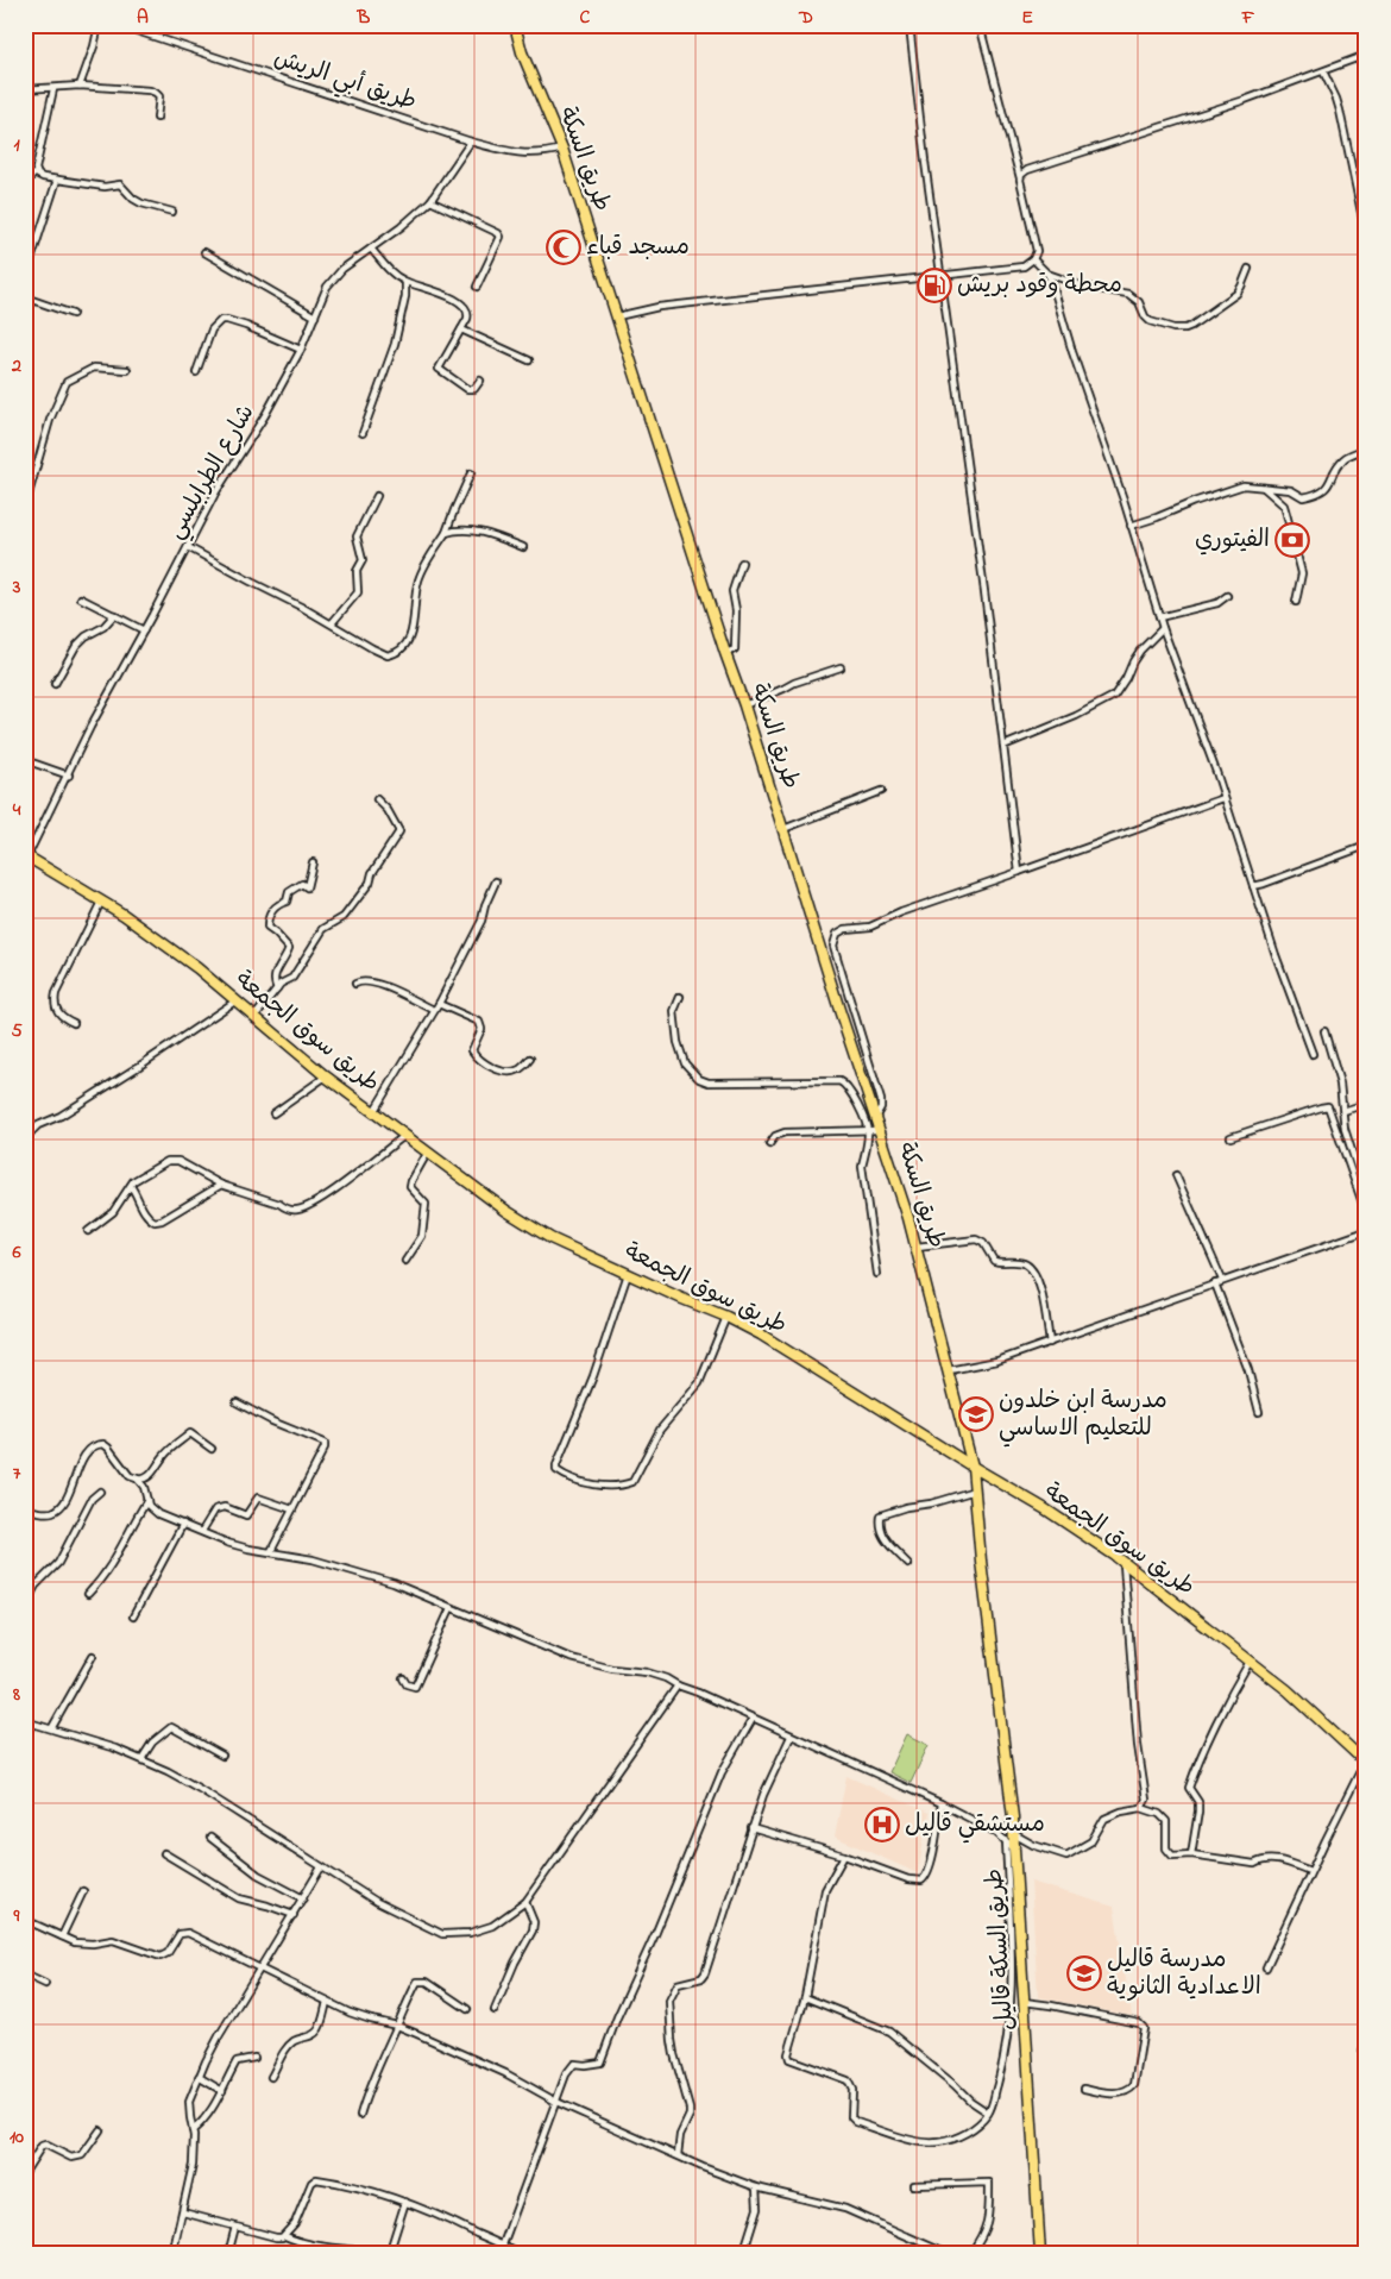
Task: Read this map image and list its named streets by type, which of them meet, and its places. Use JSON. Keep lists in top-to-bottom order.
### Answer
{
  "streets": {
    "main road": ["طريق السكة", "طريق سوق الجمعة", "طريق السكة قاليل"],
    "street": ["طريق أبي الريش", "شارع الطرابلسي"]
  },
  "crossings": [
    ["طريق أبي الريش", "طريق السكة"],
    ["طريق أبي الريش", "شارع الطرابلسي"],
    ["طريق السكة", "طريق سوق الجمعة"],
    ["طريق السكة", "طريق السكة قاليل"],
    ["شارع الطرابلسي", "طريق سوق الجمعة"],
    ["طريق سوق الجمعة", "طريق السكة قاليل"]
  ],
  "places": {
    "mosque": ["مسجد قباء"],
    "fuel station": ["محطة وقود بريش"],
    "bank": ["الفيتوري"],
    "school or university": ["مدرسة ابن خلدون للتعليم الاساسي", "مدرسة قاليل الاعدادية الثانوية"],
    "hospital": ["مستشقي قاليل"]
  },
  "grid": {
    "columns": [
      "A",
      "B",
      "C",
      "D",
      "E",
      "F"
    ],
    "rows": [
      "1",
      "2",
      "3",
      "4",
      "5",
      "6",
      "7",
      "8",
      "9",
      "10"
    ]
  }
}
